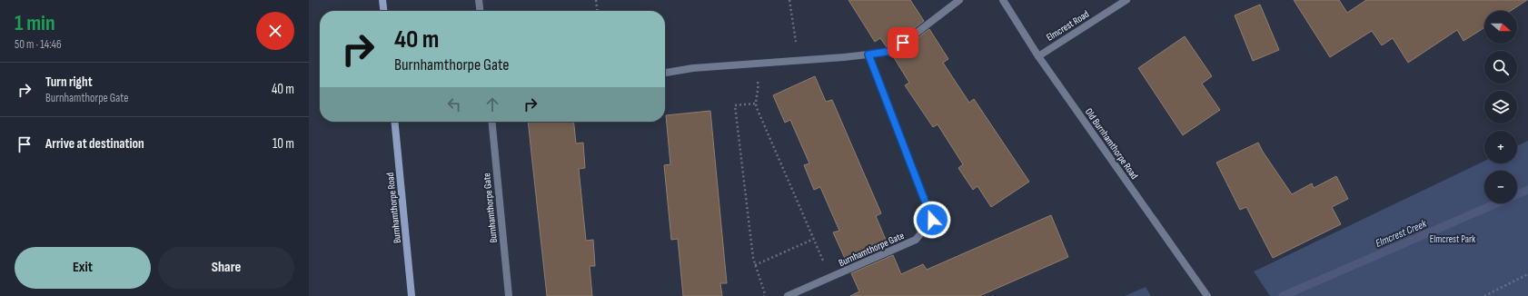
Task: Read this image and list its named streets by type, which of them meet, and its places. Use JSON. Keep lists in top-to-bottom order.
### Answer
{
  "streets": {
    "main road": ["Burnhamthorpe Road"],
    "street": ["Elmcrest Road", "Old Burnhamthorpe Road", "Burnhamthorpe Gate"]
  },
  "crossings": [
    ["Elmcrest Road", "Old Burnhamthorpe Road"]
  ],
  "water": ["Elmcrest Creek"],
  "parks": ["Elmcrest Park"],
  "north": "right",
  "page": {
    "heading": ["1 min", "50 m · 14:46"],
    "map_buttons": ["+", "−"],
    "turn": ["40 m", "Burnhamthorpe Gate"],
    "list": [
      {
        "name": "Turn right",
        "note": "Burnhamthorpe Gate",
        "value": "40 m"
      },
      {
        "name": "Arrive at destination",
        "value": "10 m"
      }
    ],
    "buttons": ["Exit", "Share"]
  }
}
